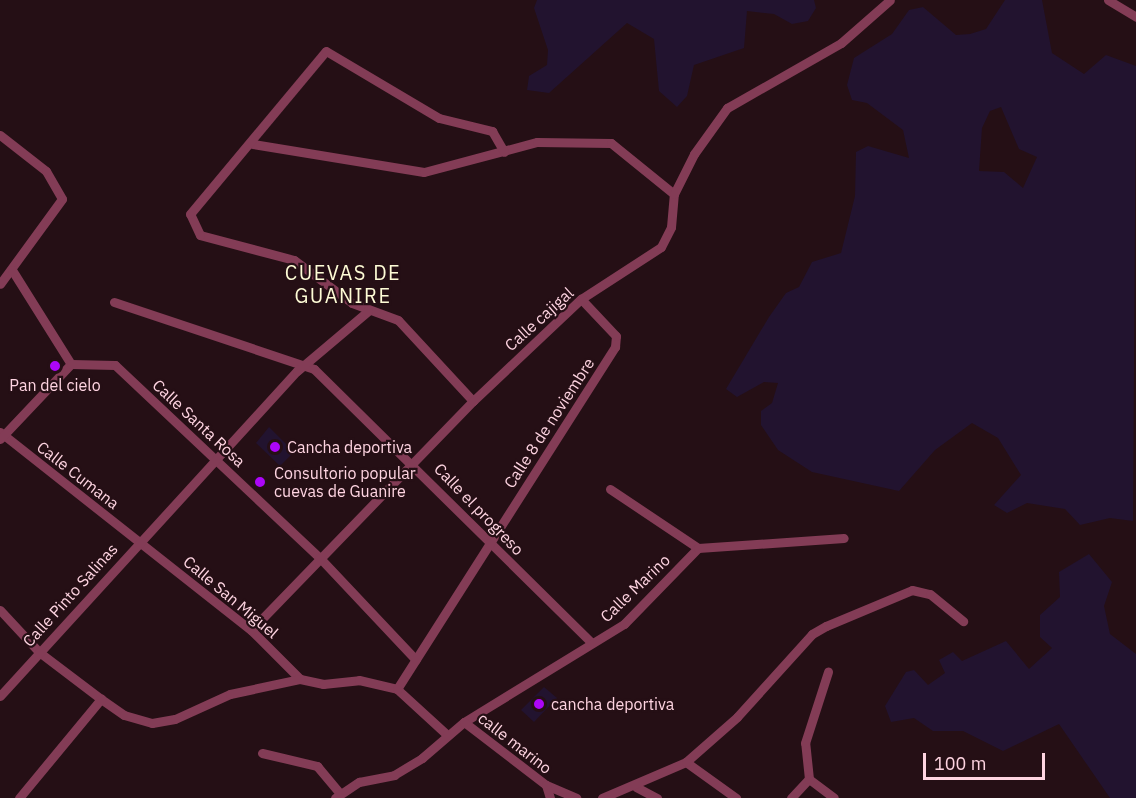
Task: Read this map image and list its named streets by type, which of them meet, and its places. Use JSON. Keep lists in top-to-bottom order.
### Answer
{
  "streets": {
    "street": [
      "Calle cajigal",
      "Calle Santa Rosa",
      "Calle 8 de noviembre",
      "Calle Cumana",
      "Calle el progreso",
      "Calle Marino",
      "Calle Pinto Salinas",
      "Calle San Miguel",
      "calle marino"
    ]
  },
  "crossings": [
    ["Calle cajigal", "Calle Santa Rosa"],
    ["Calle cajigal", "Calle 8 de noviembre"],
    ["Calle cajigal", "Calle el progreso"],
    ["Calle cajigal", "Calle San Miguel"],
    ["Calle Santa Rosa", "Calle 8 de noviembre"],
    ["Calle Santa Rosa", "Calle Pinto Salinas"],
    ["Calle 8 de noviembre", "Calle el progreso"],
    ["Calle Cumana", "Calle Pinto Salinas"],
    ["Calle Cumana", "Calle San Miguel"],
    ["Calle el progreso", "Calle Marino"],
    ["Calle el progreso", "Calle Pinto Salinas"],
    ["Calle Marino", "calle marino"],
    ["Calle Pinto Salinas", "Calle San Miguel"]
  ],
  "districts": ["CUEVAS DE GUANIRE"],
  "places": [
    "Pan del cielo",
    "Cancha deportiva",
    "Consultorio popular cuevas de Guanire",
    "cancha deportiva"
  ],
  "scale_bar": "100 m"
}
